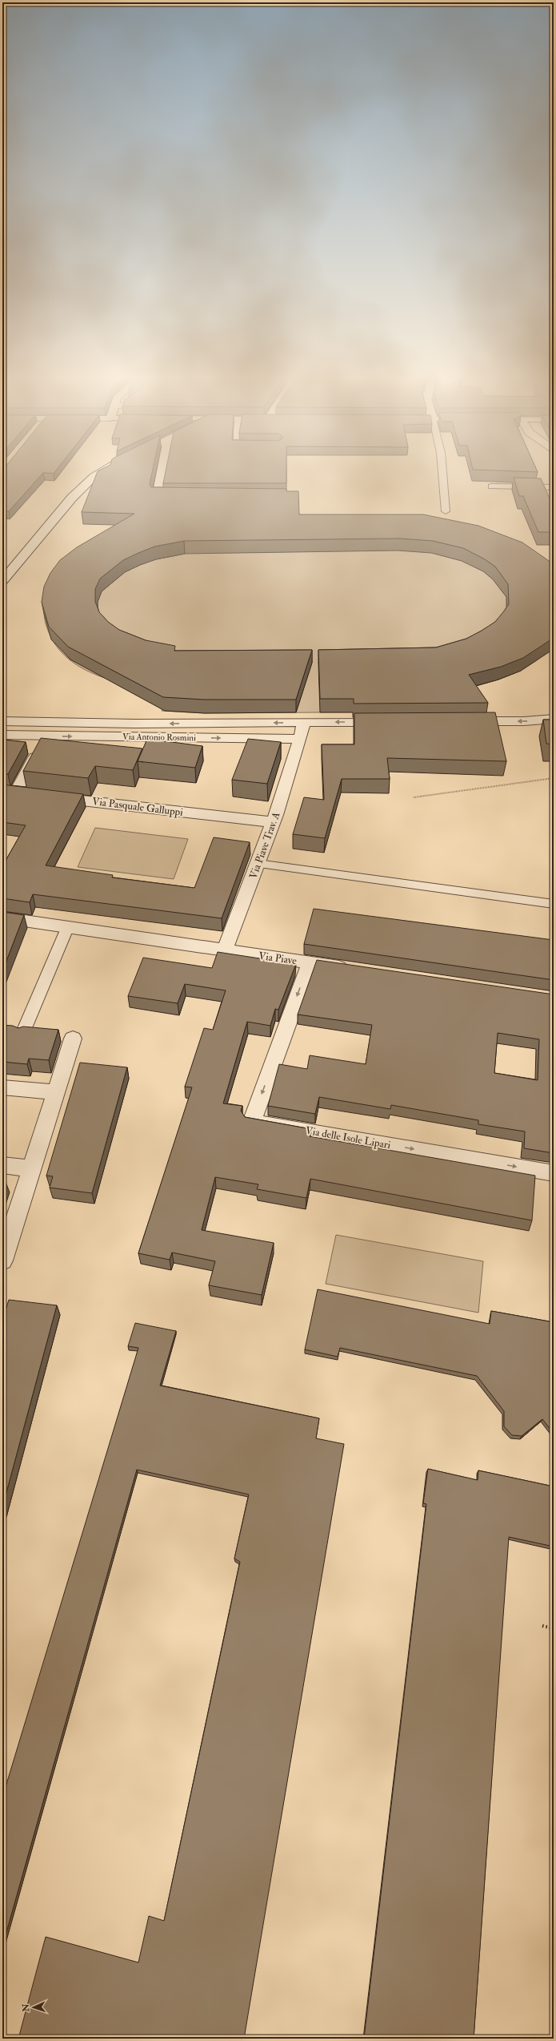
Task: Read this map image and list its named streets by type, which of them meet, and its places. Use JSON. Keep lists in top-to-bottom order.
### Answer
{
  "streets": {
    "street": [
      "Via Antonio Rosmini",
      "Via Pasquale Galluppi",
      "Via Piave Trav. A",
      "Via Piave",
      "Via delle Isole Lipari"
    ]
  },
  "crossings": [
    ["Via Antonio Rosmini", "Via Piave Trav. A"],
    ["Via Pasquale Galluppi", "Via Piave Trav. A"],
    ["Via Piave Trav. A", "Via Piave"],
    ["Via Piave", "Via delle Isole Lipari"]
  ],
  "north": "left"
}
